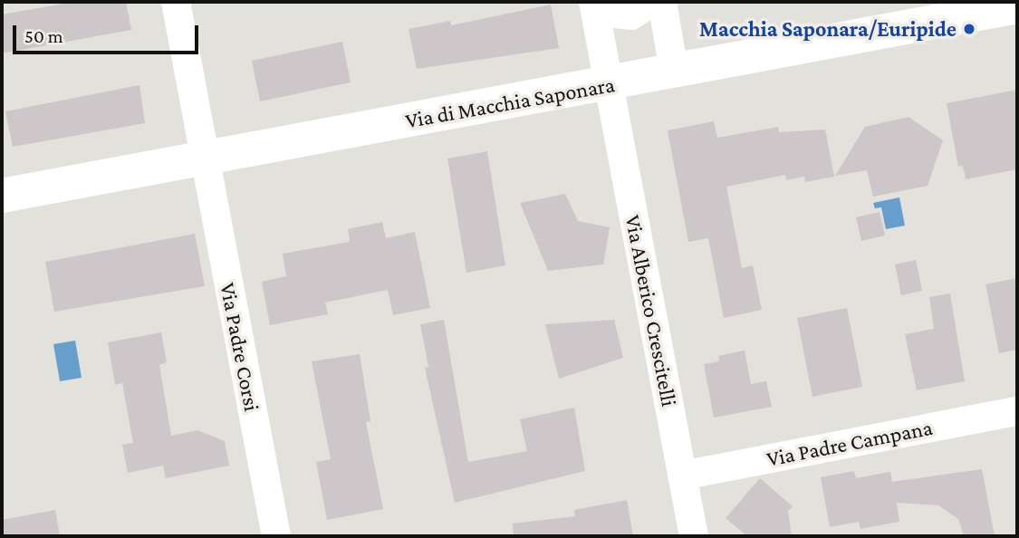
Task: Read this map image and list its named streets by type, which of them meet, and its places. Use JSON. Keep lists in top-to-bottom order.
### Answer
{
  "streets": {
    "street": [
      "Via di Macchia Saponara",
      "Via Alberico Crescitelli",
      "Via Padre Corsi",
      "Via Padre Campana"
    ]
  },
  "crossings": [
    ["Via di Macchia Saponara", "Via Alberico Crescitelli"],
    ["Via di Macchia Saponara", "Via Padre Corsi"],
    ["Via Alberico Crescitelli", "Via Padre Campana"]
  ],
  "places": ["Macchia Saponara/Euripide"],
  "scale_bar": "50 m"
}
